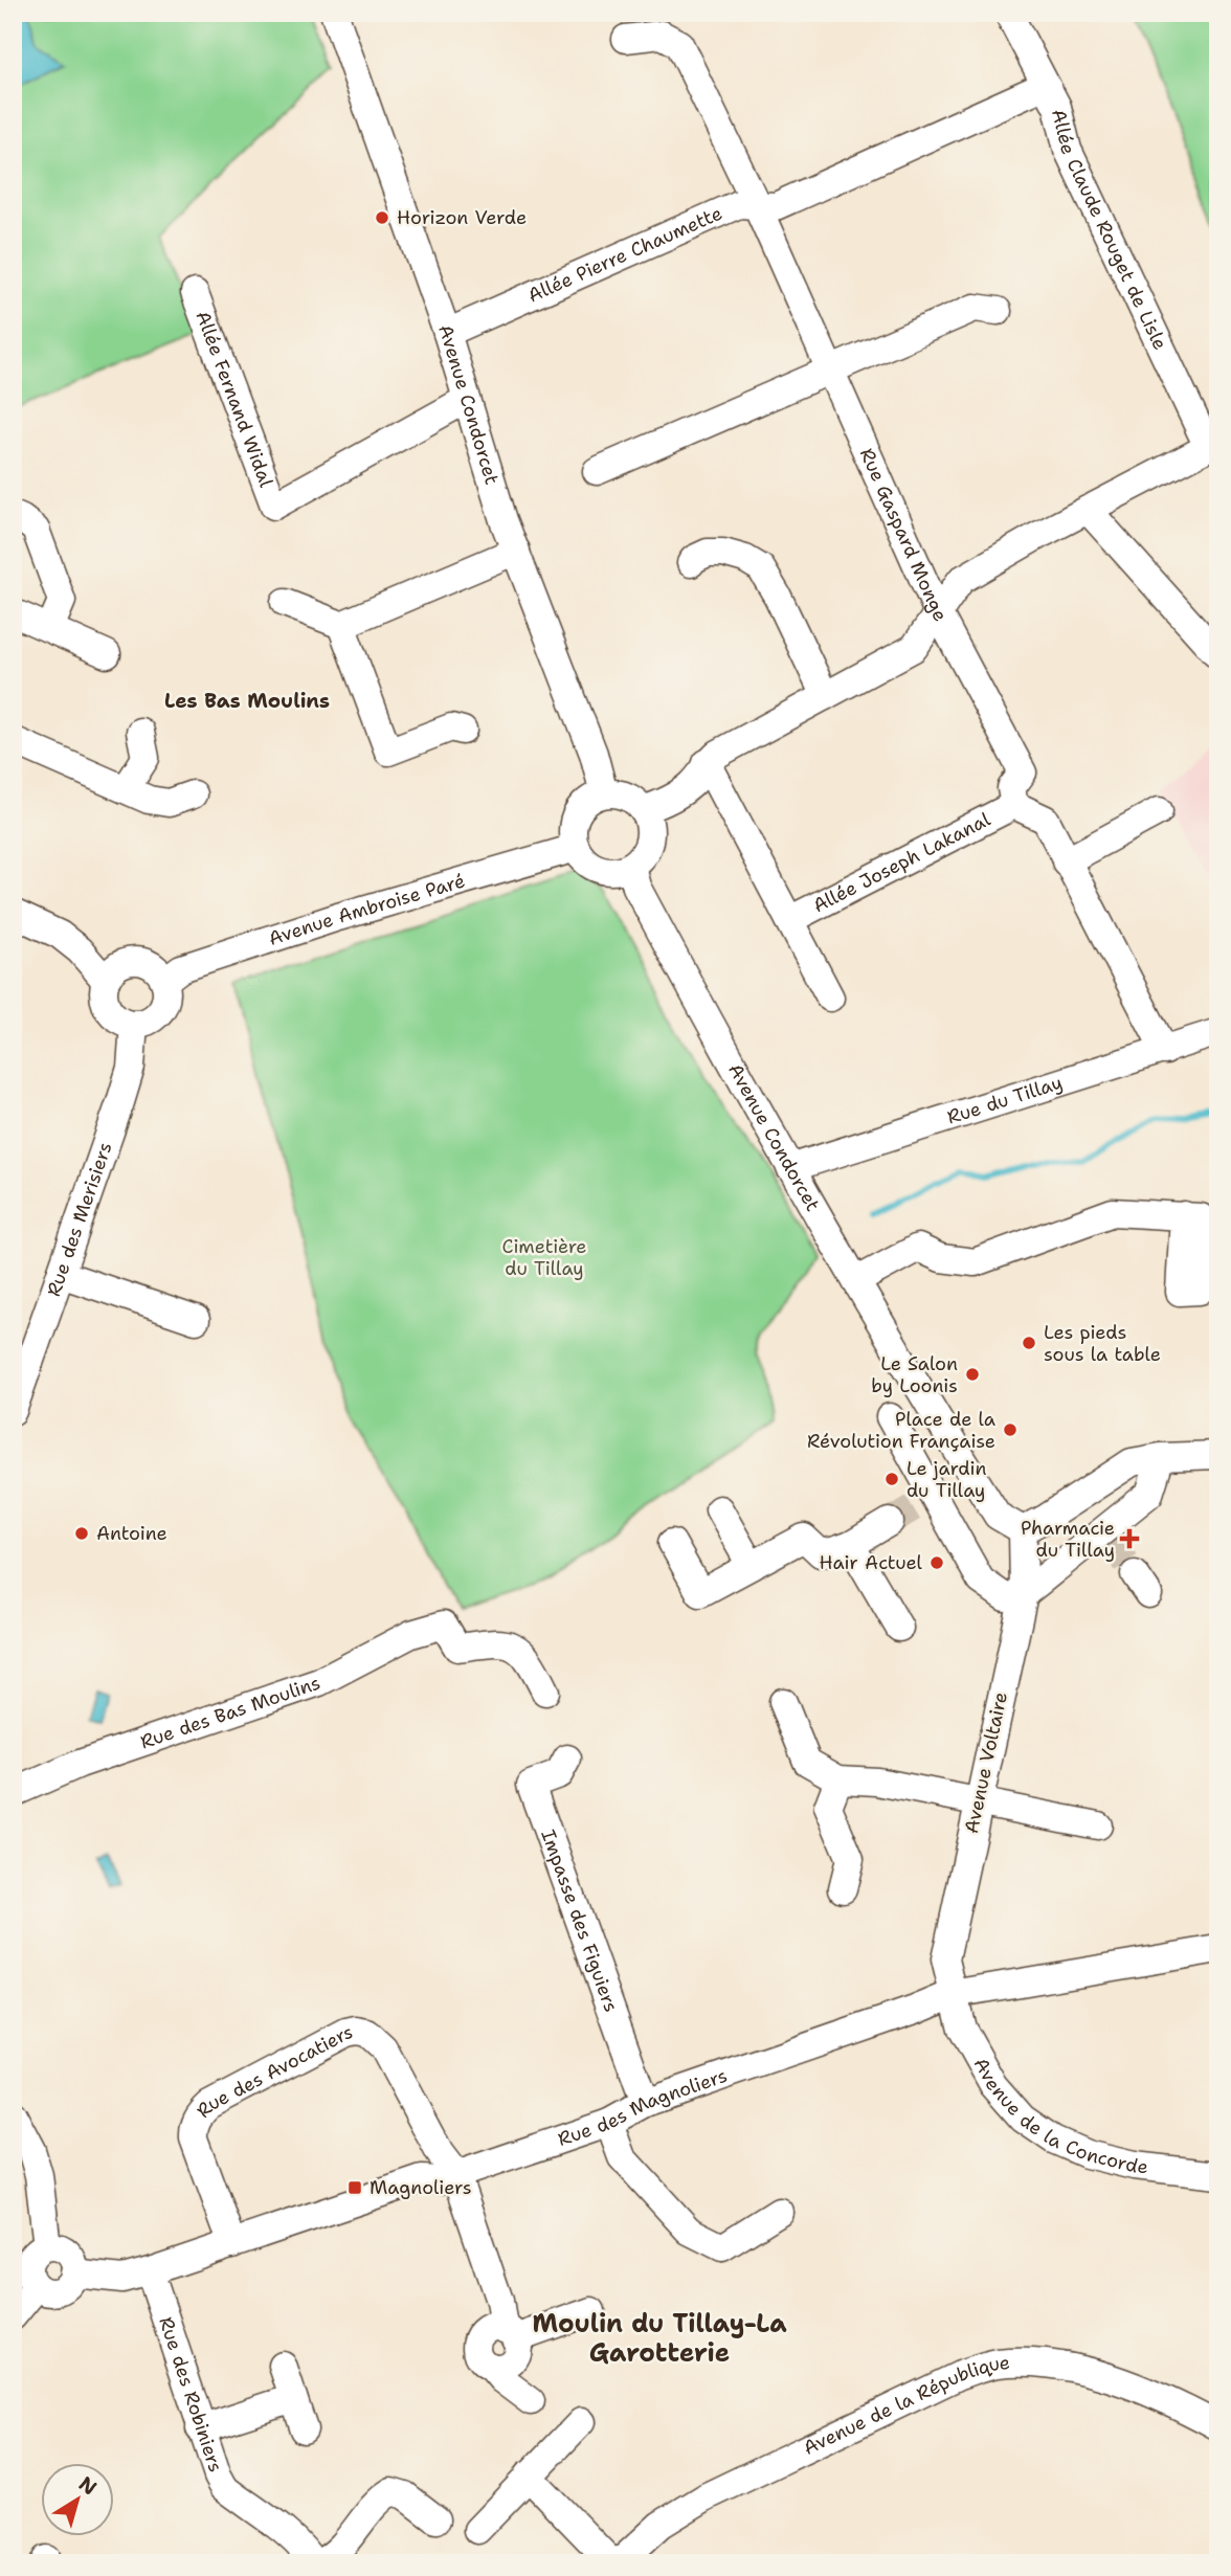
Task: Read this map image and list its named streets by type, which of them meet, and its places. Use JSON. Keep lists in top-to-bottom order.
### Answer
{
  "streets": {
    "street": [
      "Allée Claude Rouget de Lisle",
      "Allée Pierre Chaumette",
      "Allée Fernand Widal",
      "Avenue Condorcet",
      "Rue Gaspard Monge",
      "Allée Joseph Lakanal",
      "Avenue Ambroise Paré",
      "Rue du Tillay",
      "Rue des Merisiers",
      "Rue des Bas Moulins",
      "Avenue Voltaire",
      "Impasse des Figuiers",
      "Rue des Avocatiers",
      "Rue des Magnoliers",
      "Avenue de la Concorde",
      "Rue des Robiniers",
      "Avenue de la République"
    ]
  },
  "crossings": [
    ["Allée Claude Rouget de Lisle", "Allée Pierre Chaumette"],
    ["Allée Pierre Chaumette", "Avenue Condorcet"],
    ["Allée Pierre Chaumette", "Rue Gaspard Monge"],
    ["Allée Fernand Widal", "Avenue Condorcet"],
    ["Avenue Condorcet", "Avenue Ambroise Paré"],
    ["Avenue Condorcet", "Rue du Tillay"],
    ["Avenue Condorcet", "Avenue Voltaire"],
    ["Rue Gaspard Monge", "Allée Joseph Lakanal"],
    ["Avenue Ambroise Paré", "Rue des Merisiers"],
    ["Avenue Voltaire", "Rue des Magnoliers"],
    ["Avenue Voltaire", "Avenue de la Concorde"],
    ["Impasse des Figuiers", "Rue des Magnoliers"],
    ["Rue des Avocatiers", "Rue des Magnoliers"],
    ["Rue des Magnoliers", "Avenue de la Concorde"],
    ["Rue des Magnoliers", "Rue des Robiniers"]
  ],
  "districts": ["Les Bas Moulins", "Moulin du Tillay-La Garotterie"],
  "parks": ["Cimetière du Tillay"],
  "places": {
    "other": [
      "Horizon Verde",
      "Les pieds sous la table",
      "Le Salon by Loonis",
      "Place de la Révolution Française",
      "Le jardin du Tillay",
      "Antoine",
      "Hair Actuel"
    ],
    "health": ["Pharmacie du Tillay"],
    "transit": ["Magnoliers"]
  },
  "north": "top right"
}
